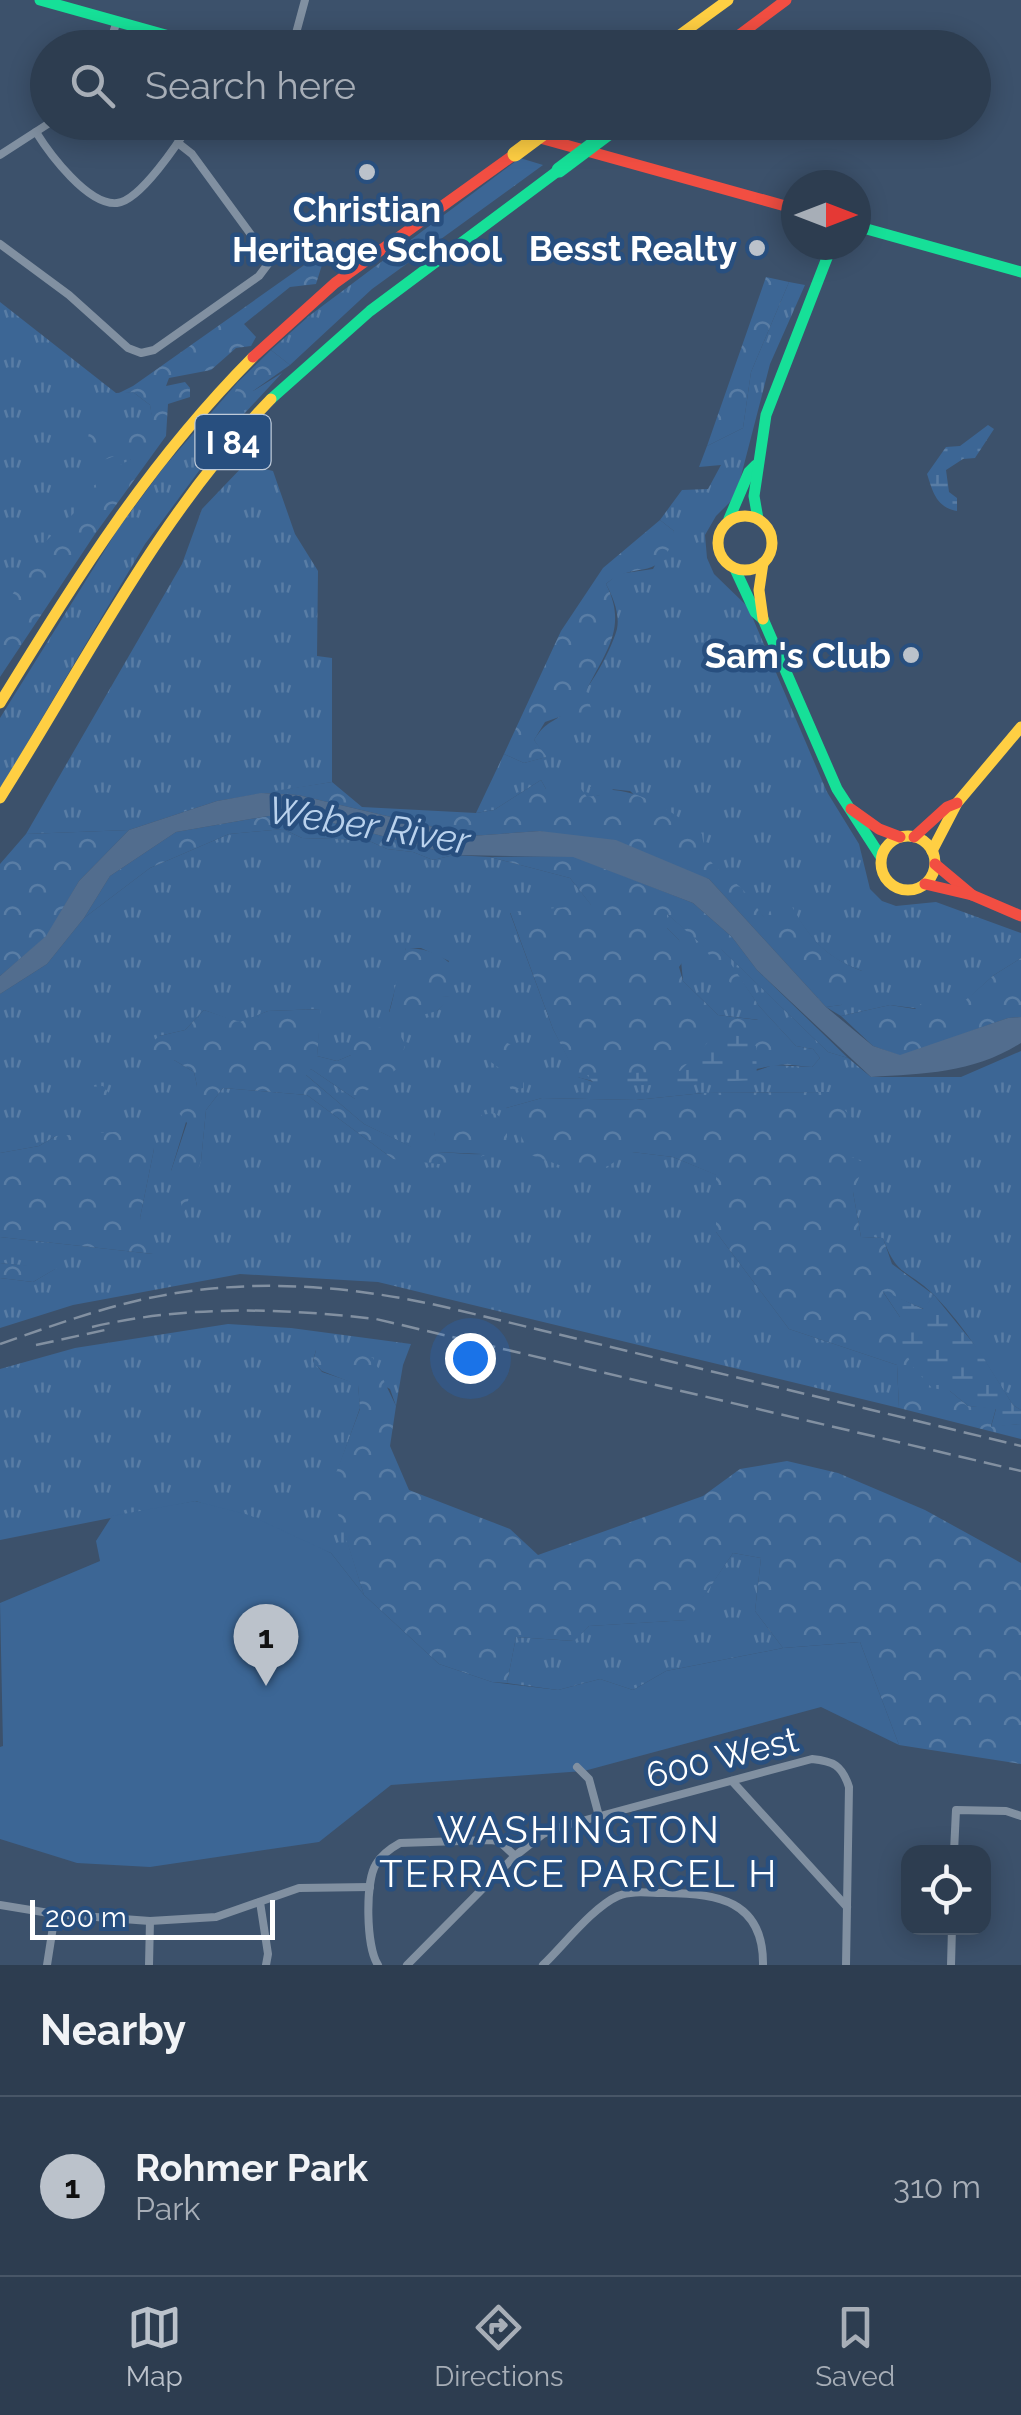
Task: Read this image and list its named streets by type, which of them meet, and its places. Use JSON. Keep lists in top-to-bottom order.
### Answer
{
  "streets": {
    "main road": ["I 84"],
    "street": ["600 West"]
  },
  "districts": ["WASHINGTON TERRACE PARCEL H"],
  "water": ["Weber River"],
  "places": ["Christian Heritage School", "Besst Realty", "Sam's Club"],
  "scale_bar": "200 m",
  "north": "right",
  "page": {
    "search": "Search here",
    "pins": "1",
    "scale": "200 m",
    "heading": "Nearby",
    "list": [
      {
        "mark": "1",
        "name": "Rohmer Park",
        "note": "Park",
        "value": "310 m"
      }
    ],
    "nav": ["Map", "Directions", "Saved"]
  }
}
